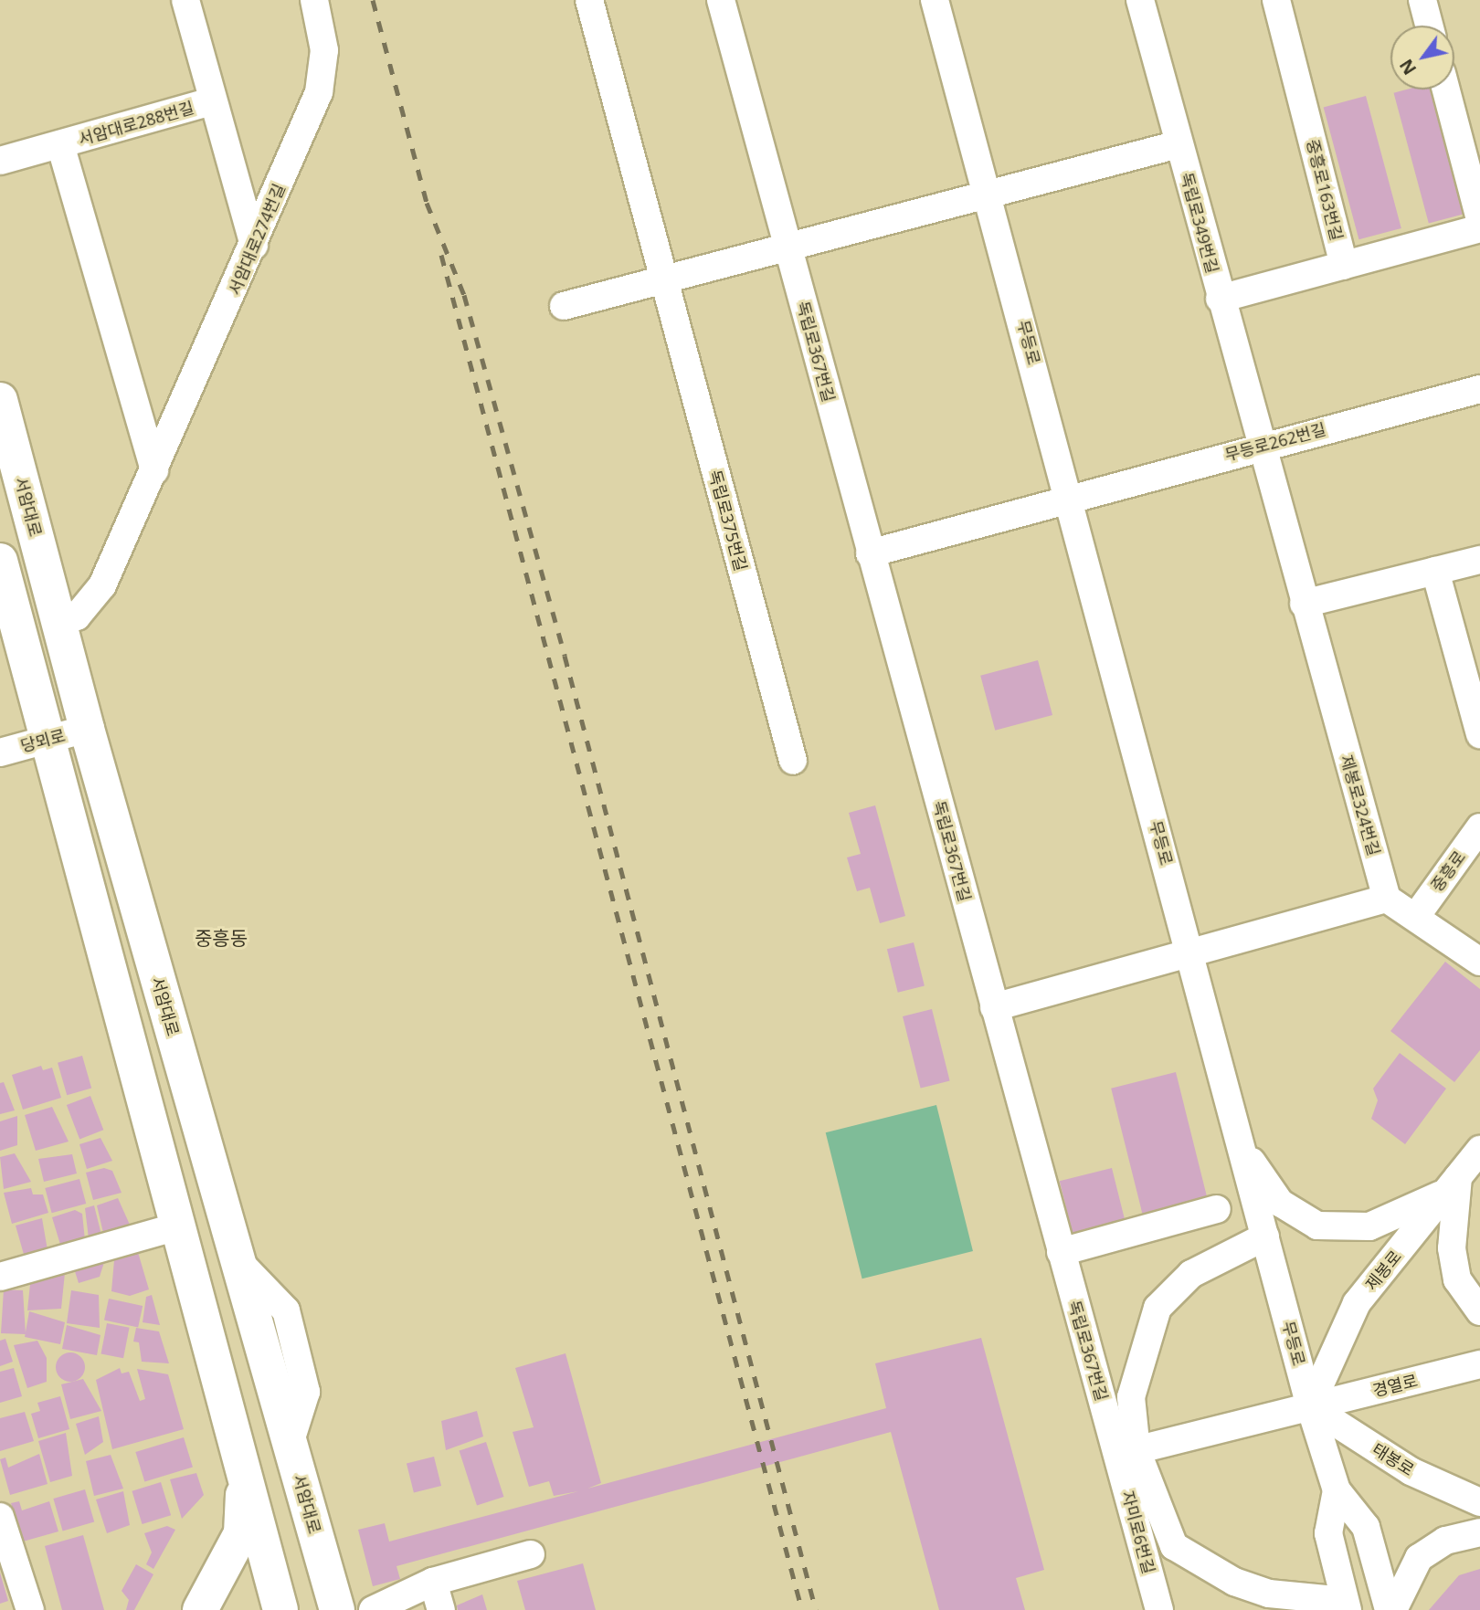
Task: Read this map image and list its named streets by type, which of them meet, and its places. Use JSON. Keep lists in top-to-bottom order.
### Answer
{
  "streets": {
    "main road": ["서암대로"],
    "street": [
      "서암대로288번길",
      "중흥로163번길",
      "독립로349번길",
      "서암대로274번길",
      "무등로",
      "독립로367번길",
      "무등로262번길",
      "독립로375번길",
      "당뫼로",
      "제봉로324번길",
      "중흥로",
      "제봉로",
      "경열로",
      "태봉로",
      "자미로6번길"
    ]
  },
  "crossings": [
    ["서암대로288번길", "서암대로274번길"],
    ["독립로349번길", "무등로262번길"],
    ["독립로349번길", "제봉로324번길"],
    ["서암대로274번길", "서암대로"],
    ["무등로", "무등로262번길"],
    ["무등로", "제봉로"],
    ["무등로", "경열로"],
    ["무등로", "태봉로"],
    ["독립로367번길", "무등로262번길"],
    ["독립로367번길", "경열로"],
    ["독립로367번길", "자미로6번길"],
    ["무등로262번길", "제봉로324번길"],
    ["서암대로", "당뫼로"],
    ["제봉로", "경열로"],
    ["제봉로", "태봉로"],
    ["경열로", "태봉로"],
    ["경열로", "자미로6번길"]
  ],
  "districts": ["중흥동"],
  "north": "bottom left"
}
